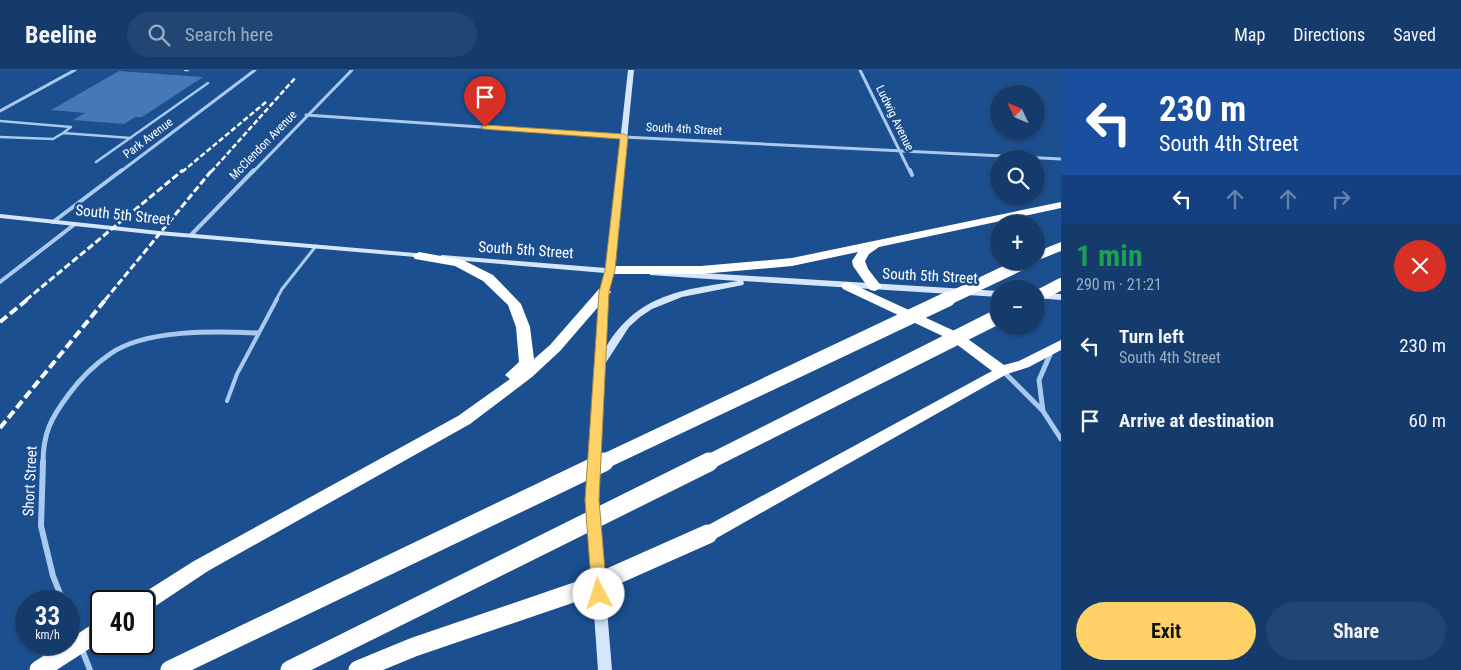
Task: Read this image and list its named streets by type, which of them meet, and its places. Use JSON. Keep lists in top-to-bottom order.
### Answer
{
  "streets": {
    "street": [
      "Ludwig Avenue",
      "South 4th Street",
      "Park Avenue",
      "McClendon Avenue",
      "South 5th Street",
      "Short Street"
    ]
  },
  "crossings": [
    ["Ludwig Avenue", "South 4th Street"],
    ["South 4th Street", "McClendon Avenue"],
    ["Park Avenue", "South 5th Street"],
    ["McClendon Avenue", "South 5th Street"]
  ],
  "north": "top left",
  "page": {
    "header": "Beeline",
    "search": "Search here",
    "nav": ["Map", "Directions", "Saved"],
    "turn": ["230 m", "South 4th Street"],
    "map_buttons": ["+", "−"],
    "heading": ["1 min", "290 m · 21:21"],
    "list": [
      {
        "name": "Turn left",
        "note": "South 4th Street",
        "value": "230 m"
      },
      {
        "name": "Arrive at destination",
        "value": "60 m"
      }
    ],
    "speed": "33 km/h",
    "limit": "40",
    "buttons": ["Exit", "Share"]
  }
}
